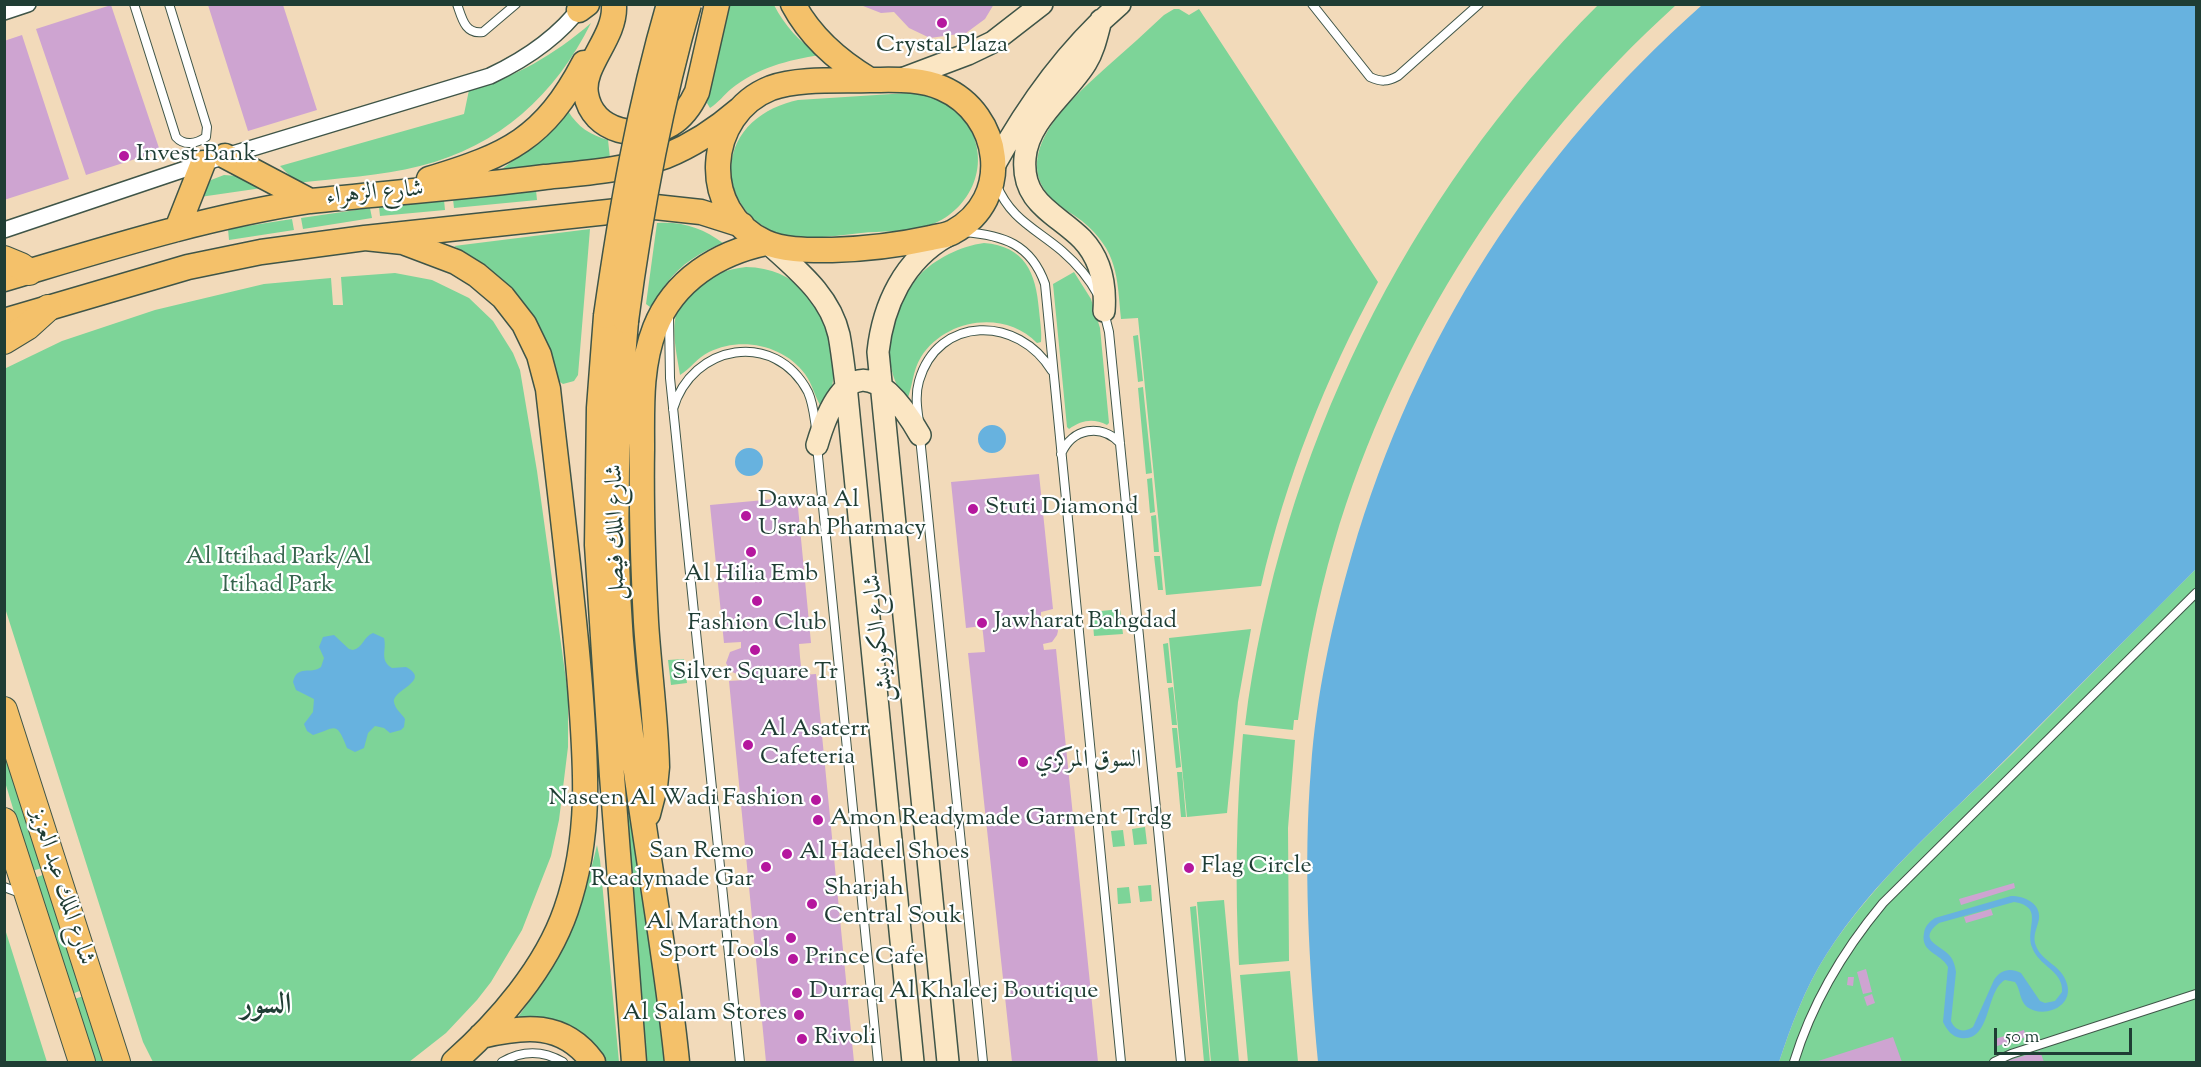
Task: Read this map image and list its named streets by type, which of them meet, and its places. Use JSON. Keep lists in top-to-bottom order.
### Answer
{
  "streets": {
    "highway": ["شارع الملك عبد العزيز"],
    "main road": ["شارع الزهراء", "شارع الملك فيصل", "شارع الكورنيش"]
  },
  "districts": ["السور"],
  "parks": ["Al Ittihad Park/Al Itihad Park"],
  "places": [
    "Crystal Plaza",
    "Invest Bank",
    "Stuti Diamond",
    "Dawaa Al Usrah Pharmacy",
    "Al Hilia Emb",
    "Fashion Club",
    "Jawharat Bahgdad",
    "Silver Square Tr",
    "Al Asaterr Cafeteria",
    "السوق المركزي",
    "Naseen Al Wadi Fashion",
    "Amon Readymade Garment Trdg",
    "Al Hadeel Shoes",
    "San Remo Readymade Gar",
    "Flag Circle",
    "Sharjah Central Souk",
    "Al Marathon Sport Tools",
    "Prince Cafe",
    "Durraq Al Khaleej Boutique",
    "Al Salam Stores",
    "Rivoli"
  ],
  "scale_bar": "50 m"
}
